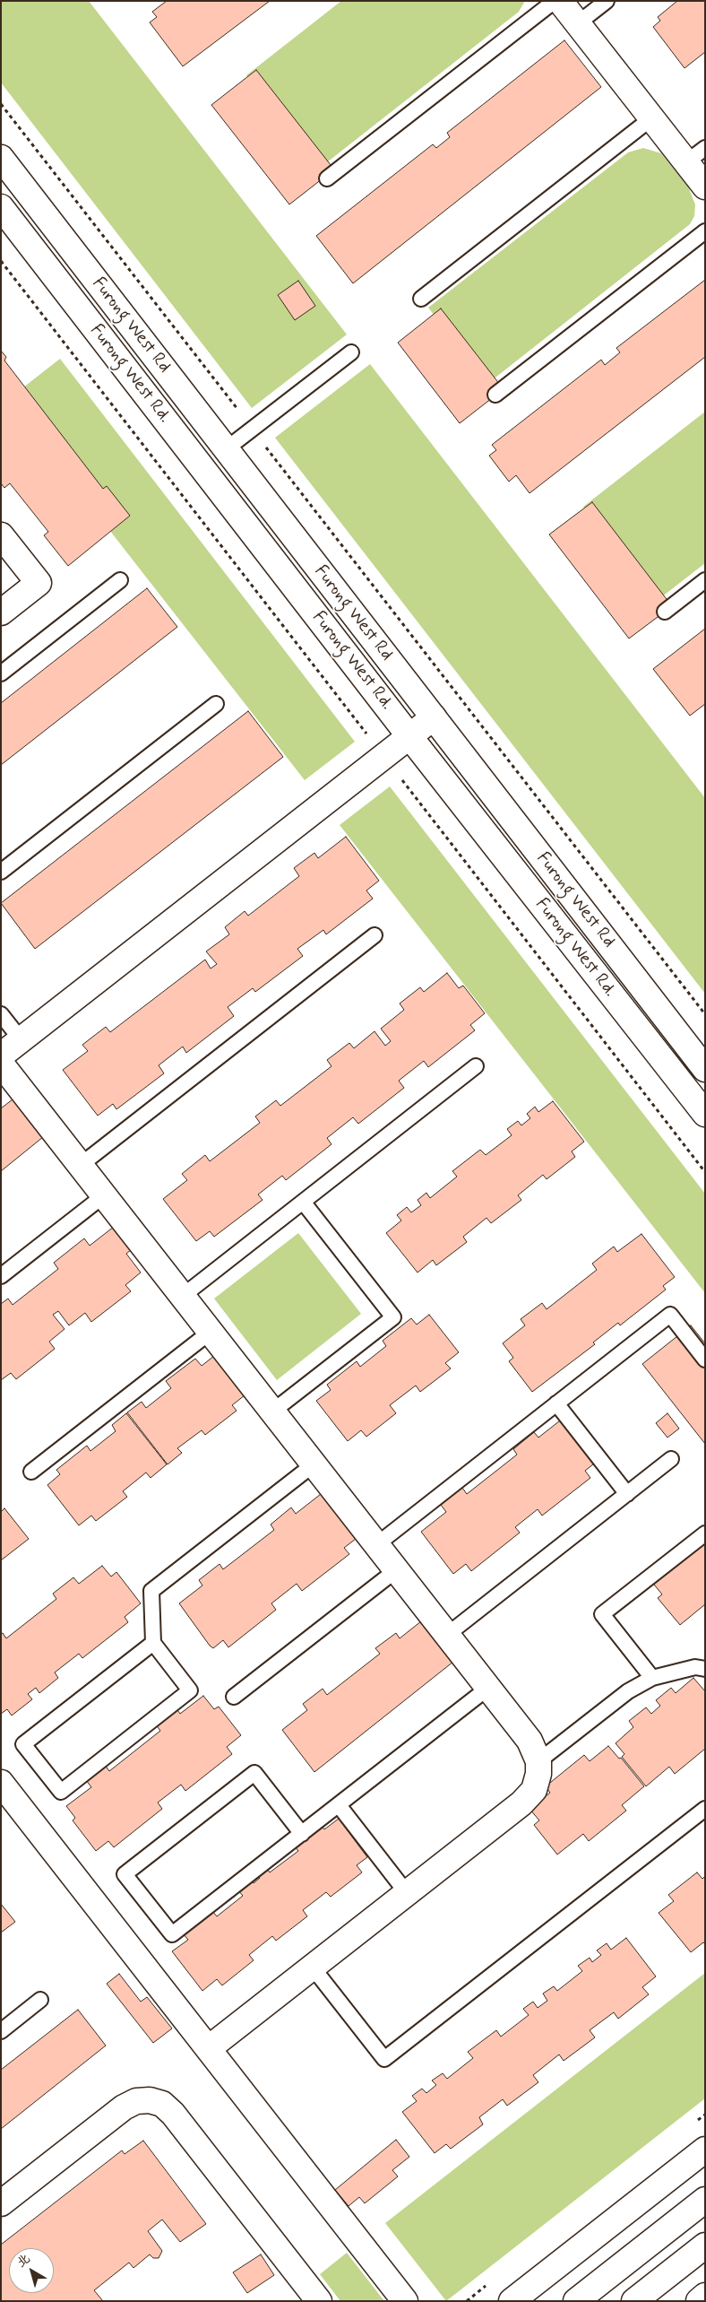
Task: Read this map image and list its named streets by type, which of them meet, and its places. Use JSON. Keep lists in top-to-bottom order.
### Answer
{
  "streets": {
    "street": ["Furong West Rd", "Furong West Rd."]
  },
  "north": "top left"
}
